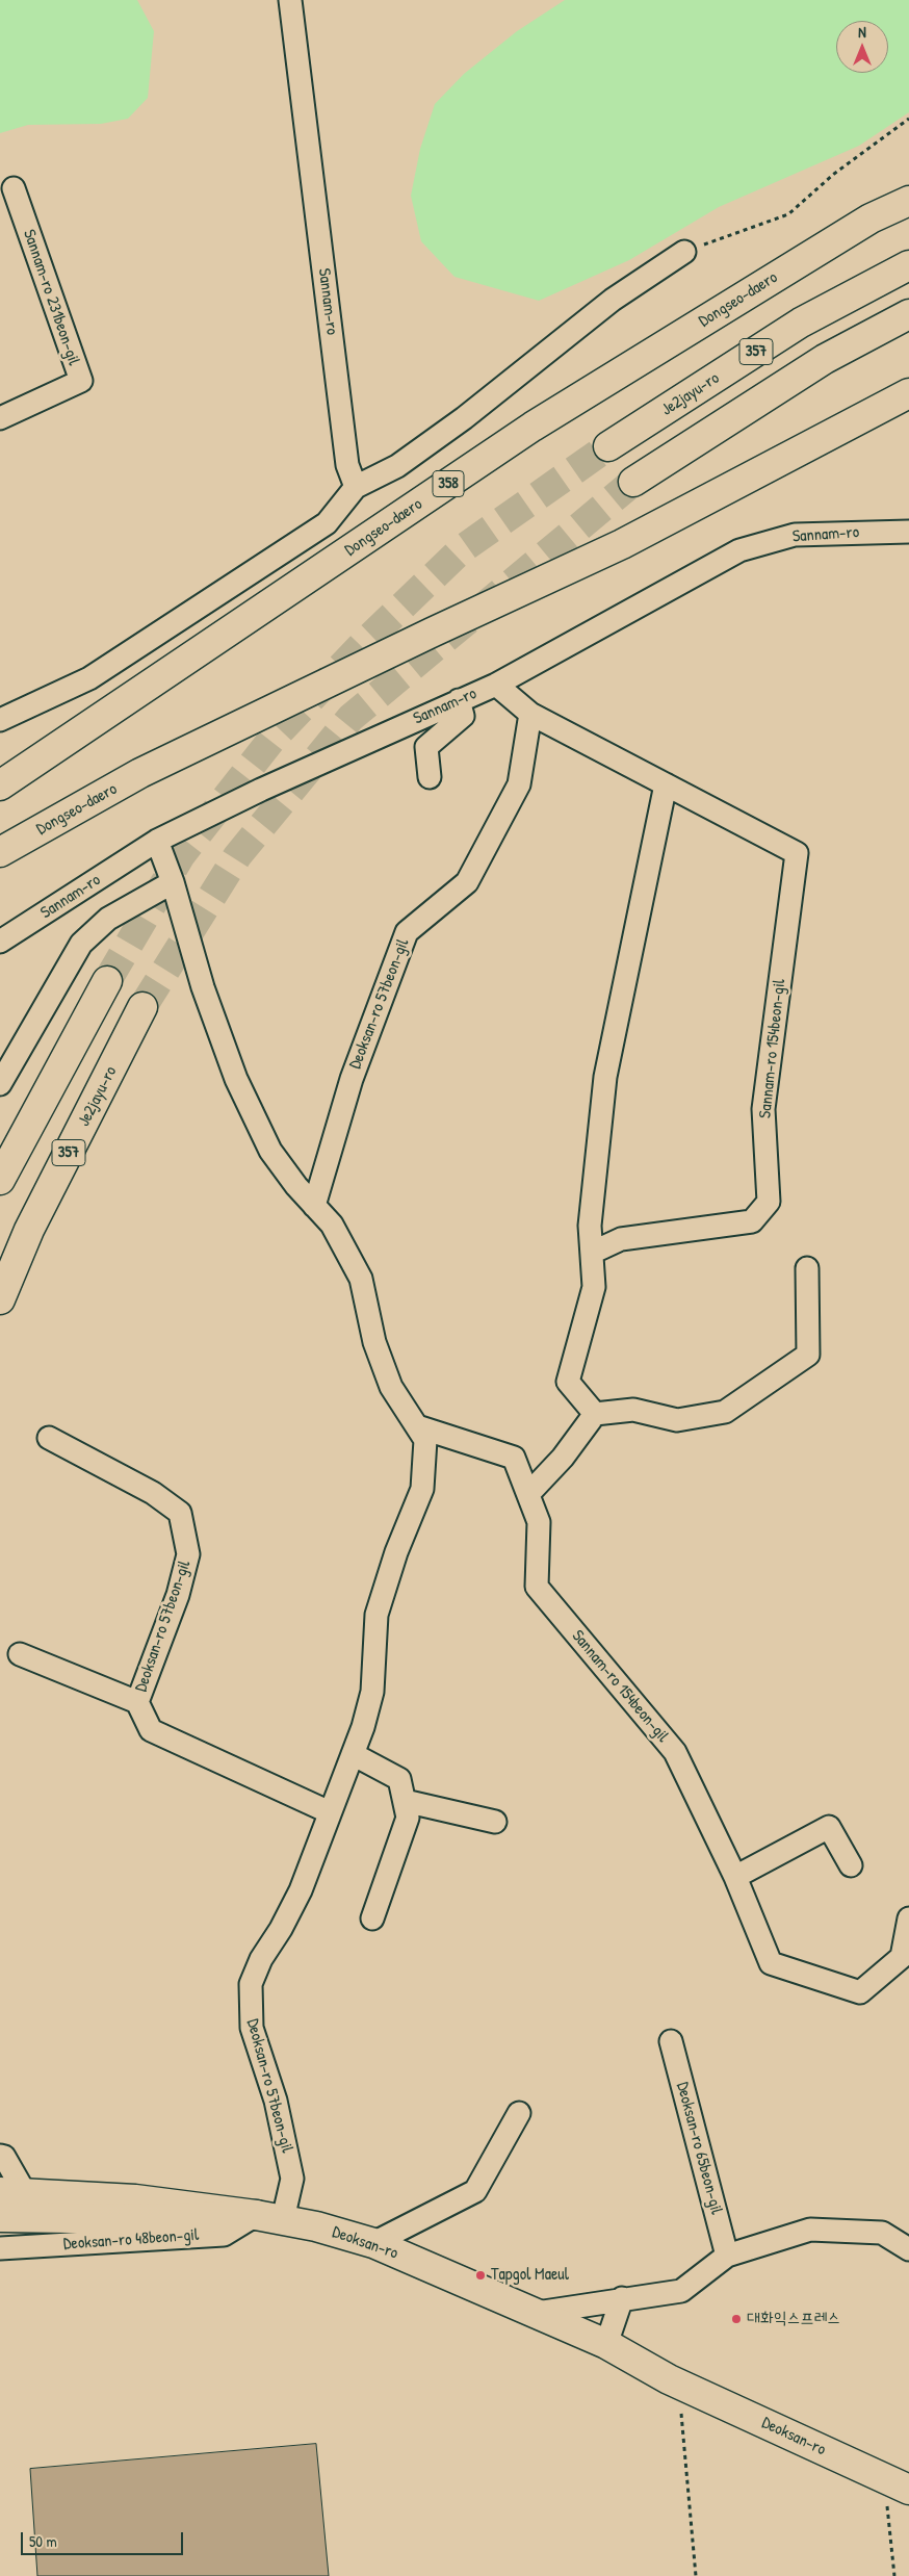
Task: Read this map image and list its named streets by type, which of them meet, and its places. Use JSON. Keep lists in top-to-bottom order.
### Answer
{
  "streets": {
    "main road": [
      "Dongseo-daero",
      "357",
      "Je2jayu-ro",
      "358",
      "Deoksan-ro"
    ],
    "street": [
      "Sannam-ro 231beon-gil",
      "Sannam-ro",
      "Deoksan-ro 57beon-gil",
      "Sannam-ro 154beon-gil",
      "Deoksan-ro 65beon-gil",
      "Deoksan-ro 48beon-gil"
    ]
  },
  "crossings": [
    ["Sannam-ro", "Deoksan-ro 57beon-gil"],
    ["Sannam-ro", "Sannam-ro 154beon-gil"],
    ["Deoksan-ro 57beon-gil", "Sannam-ro 154beon-gil"],
    ["Deoksan-ro 57beon-gil", "Deoksan-ro"],
    ["Deoksan-ro 48beon-gil", "Deoksan-ro"]
  ],
  "places": ["Tapgol Maeul", "대화익스프레스"],
  "scale_bar": "50 m",
  "north": "top"
}
